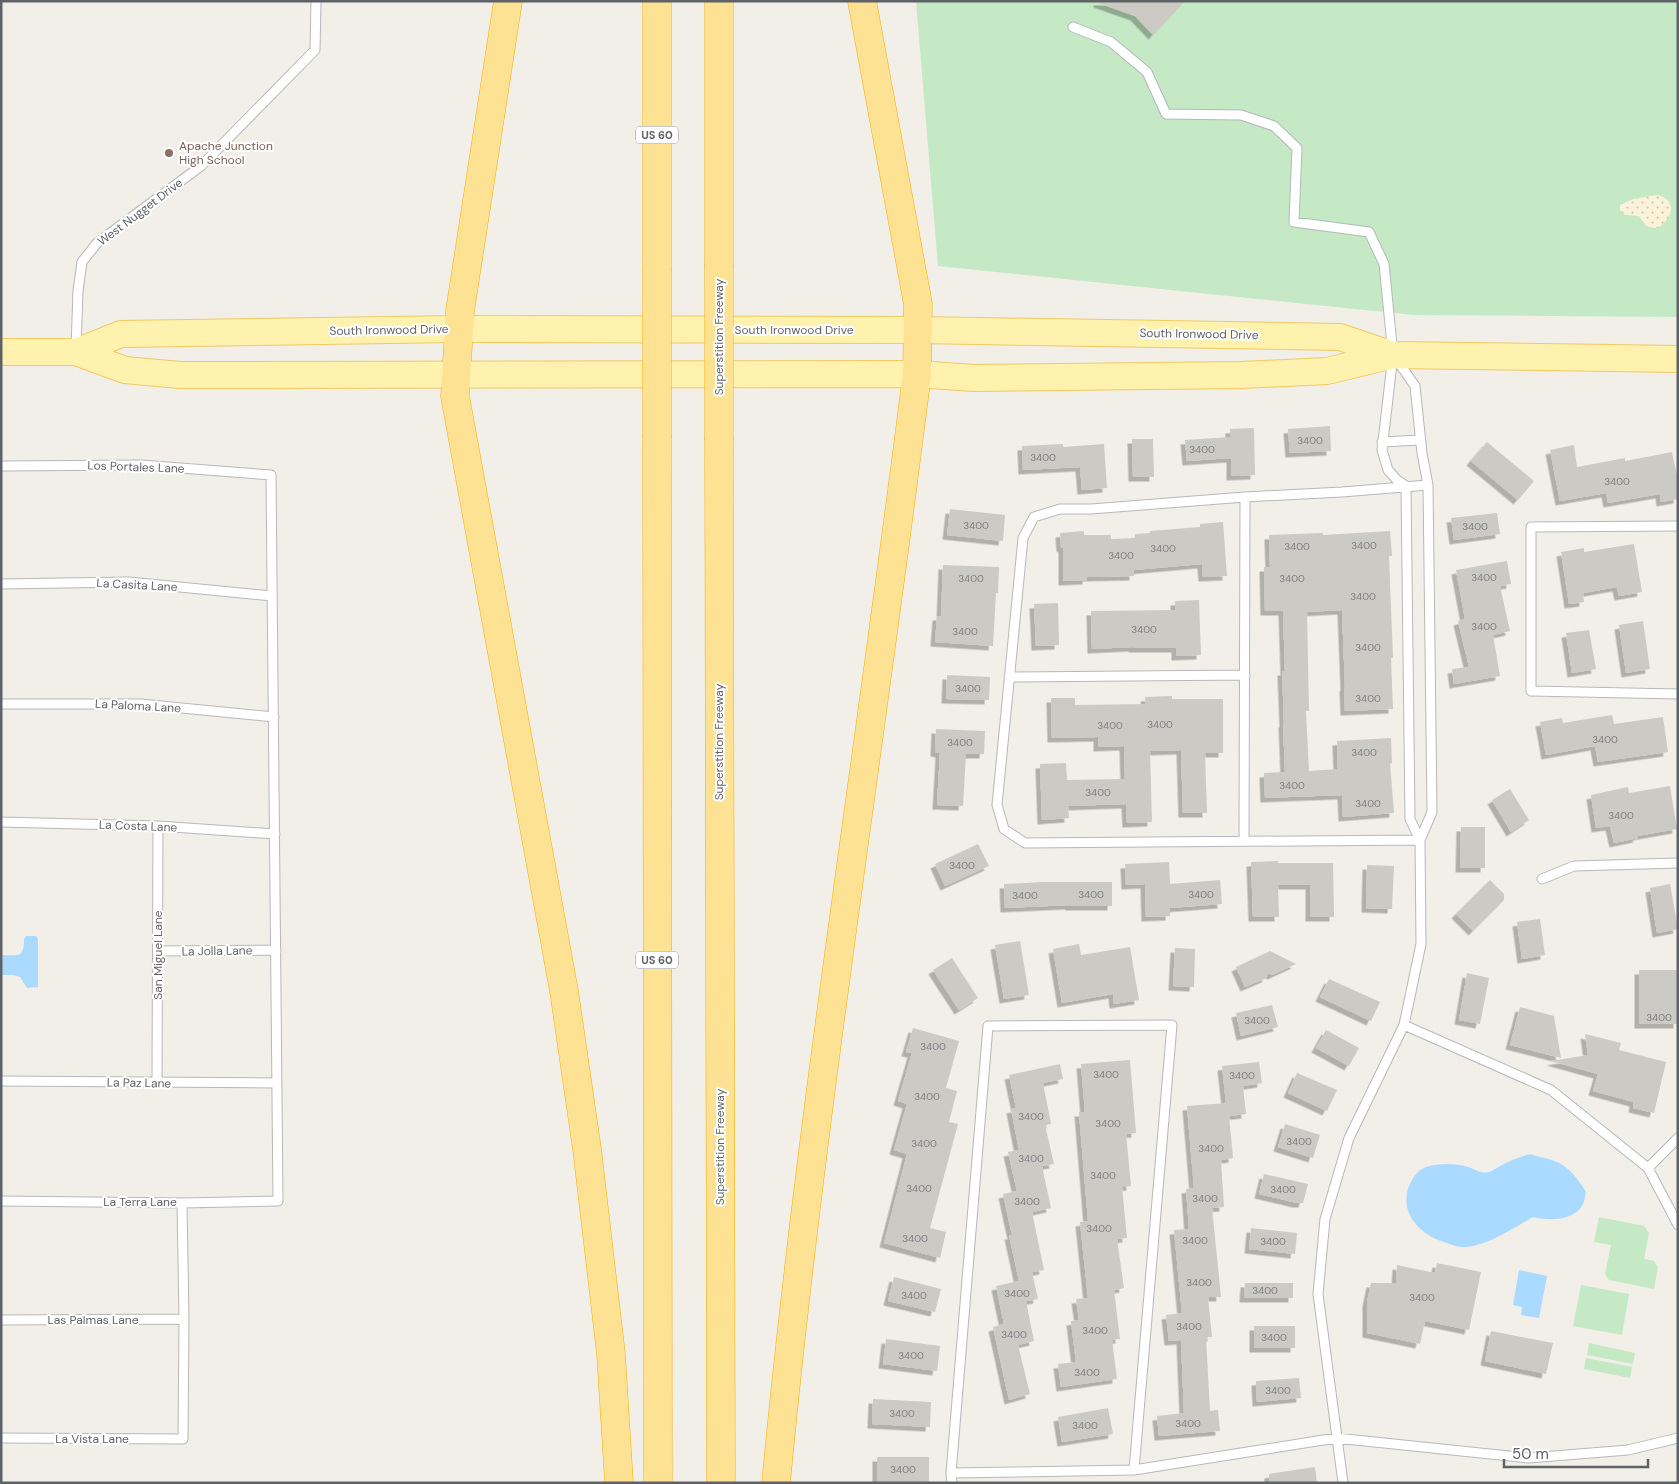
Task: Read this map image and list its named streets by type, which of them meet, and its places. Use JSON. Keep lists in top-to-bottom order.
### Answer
{
  "streets": {
    "highway": ["US 60", "Superstition Freeway"],
    "main road": ["South Ironwood Drive"],
    "lane": [
      "West Nugget Drive",
      "Los Portales Lane",
      "La Casita Lane",
      "La Paloma Lane",
      "La Costa Lane",
      "La Jolla Lane",
      "San Miguel Lane",
      "La Paz Lane",
      "La Terra Lane",
      "Las Palmas Lane",
      "La Vista Lane"
    ]
  },
  "crossings": [
    ["West Nugget Drive", "South Ironwood Drive"],
    ["Los Portales Lane", "La Casita Lane"],
    ["La Costa Lane", "San Miguel Lane"],
    ["La Jolla Lane", "San Miguel Lane"],
    ["San Miguel Lane", "La Paz Lane"],
    ["La Paz Lane", "La Terra Lane"],
    ["Las Palmas Lane", "La Vista Lane"]
  ],
  "places": ["Apache Junction High School"],
  "house_numbers": [
    "3400",
    "3400",
    "3400",
    "3400",
    "3400",
    "3400",
    "3400",
    "3400",
    "3400",
    "3400",
    "3400",
    "3400",
    "3400",
    "3400",
    "3400",
    "3400",
    "3400",
    "3400",
    "3400",
    "3400",
    "3400",
    "3400",
    "3400",
    "3400",
    "3400",
    "3400",
    "3400",
    "3400",
    "3400",
    "3400",
    "3400",
    "3400",
    "3400",
    "3400",
    "3400",
    "3400",
    "3400",
    "3400",
    "3400",
    "3400",
    "3400",
    "3400",
    "3400",
    "3400",
    "3400",
    "3400",
    "3400",
    "3400",
    "3400",
    "3400",
    "3400",
    "3400",
    "3400",
    "3400",
    "3400",
    "3400",
    "3400",
    "3400",
    "3400",
    "3400",
    "3400",
    "3400",
    "3400",
    "3400",
    "3400",
    "3400",
    "3400",
    "3400",
    "3400",
    "3400"
  ],
  "scale_bar": "50 m"
}
